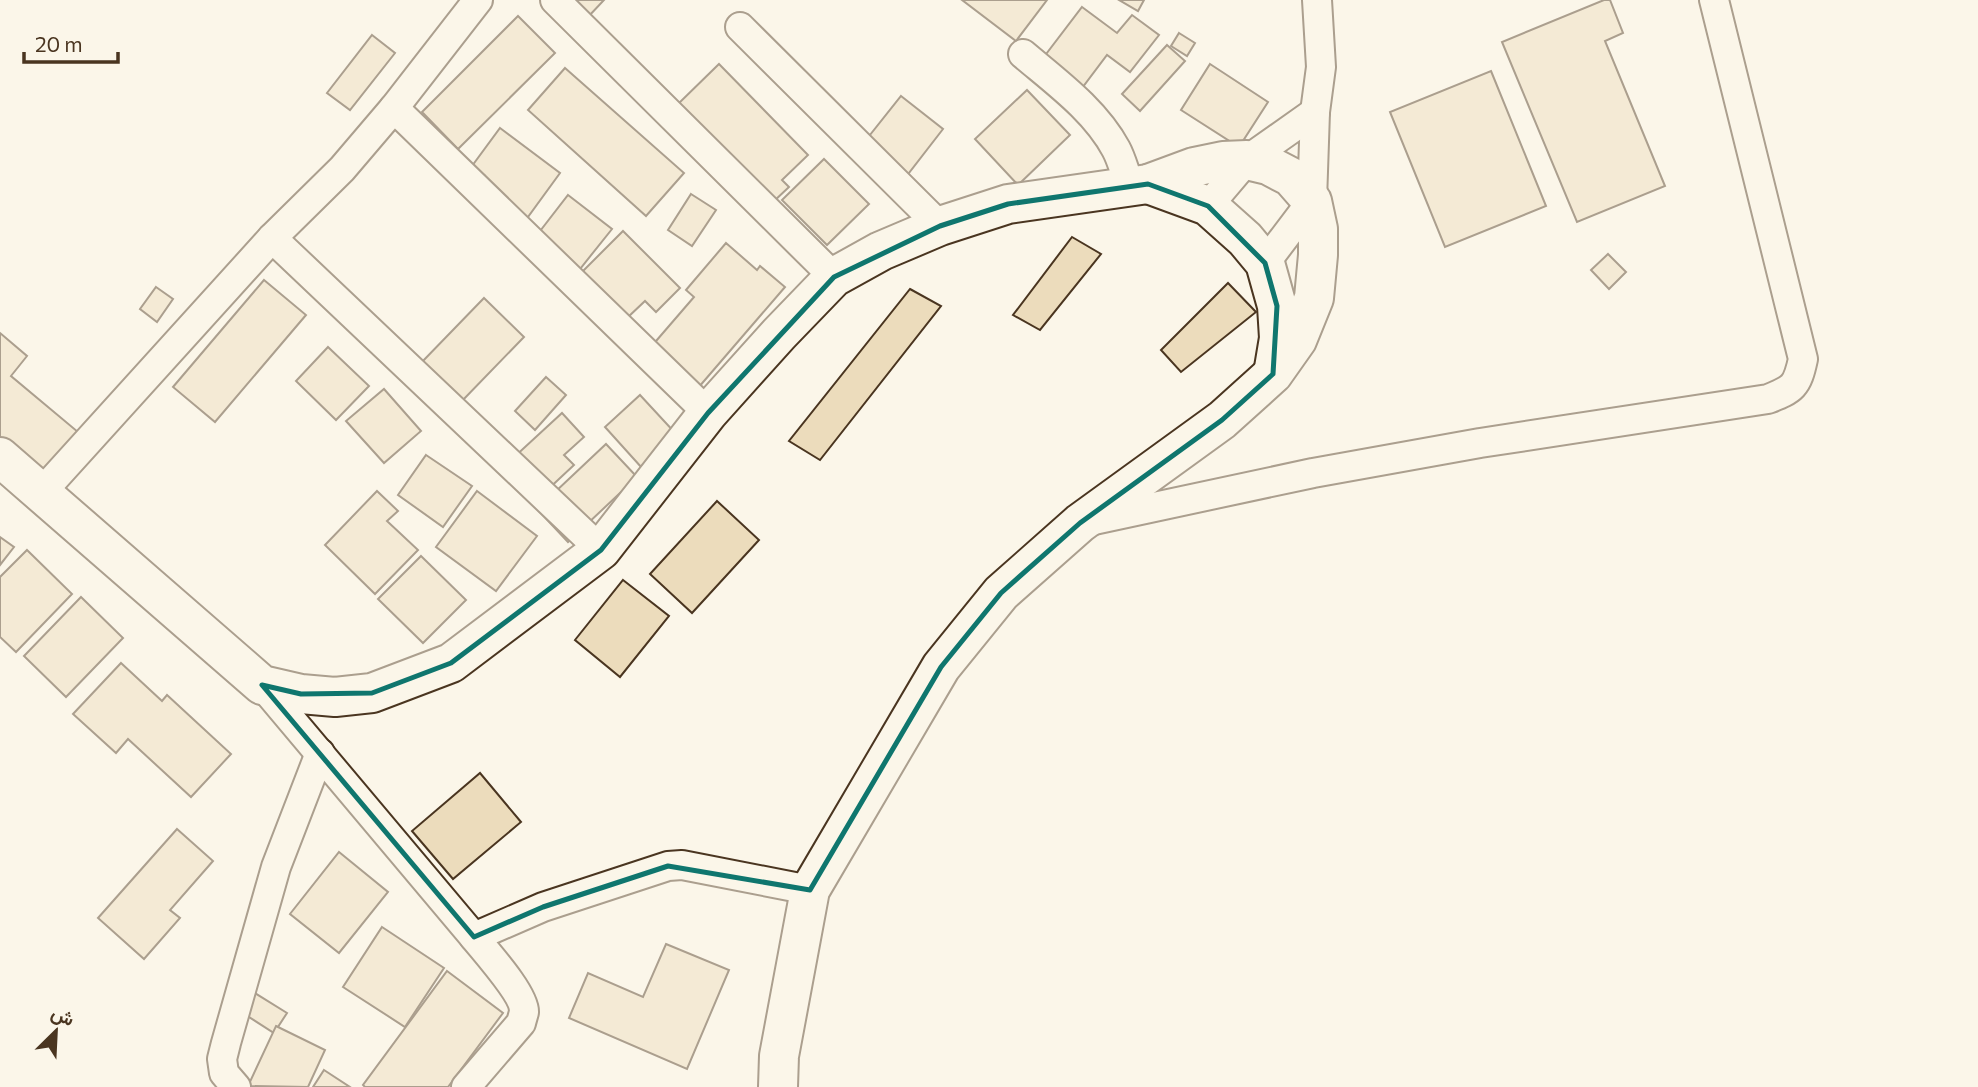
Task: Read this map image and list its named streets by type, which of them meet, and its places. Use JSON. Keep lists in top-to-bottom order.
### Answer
{
  "scale_bar": "20 m",
  "north": "top right"
}
